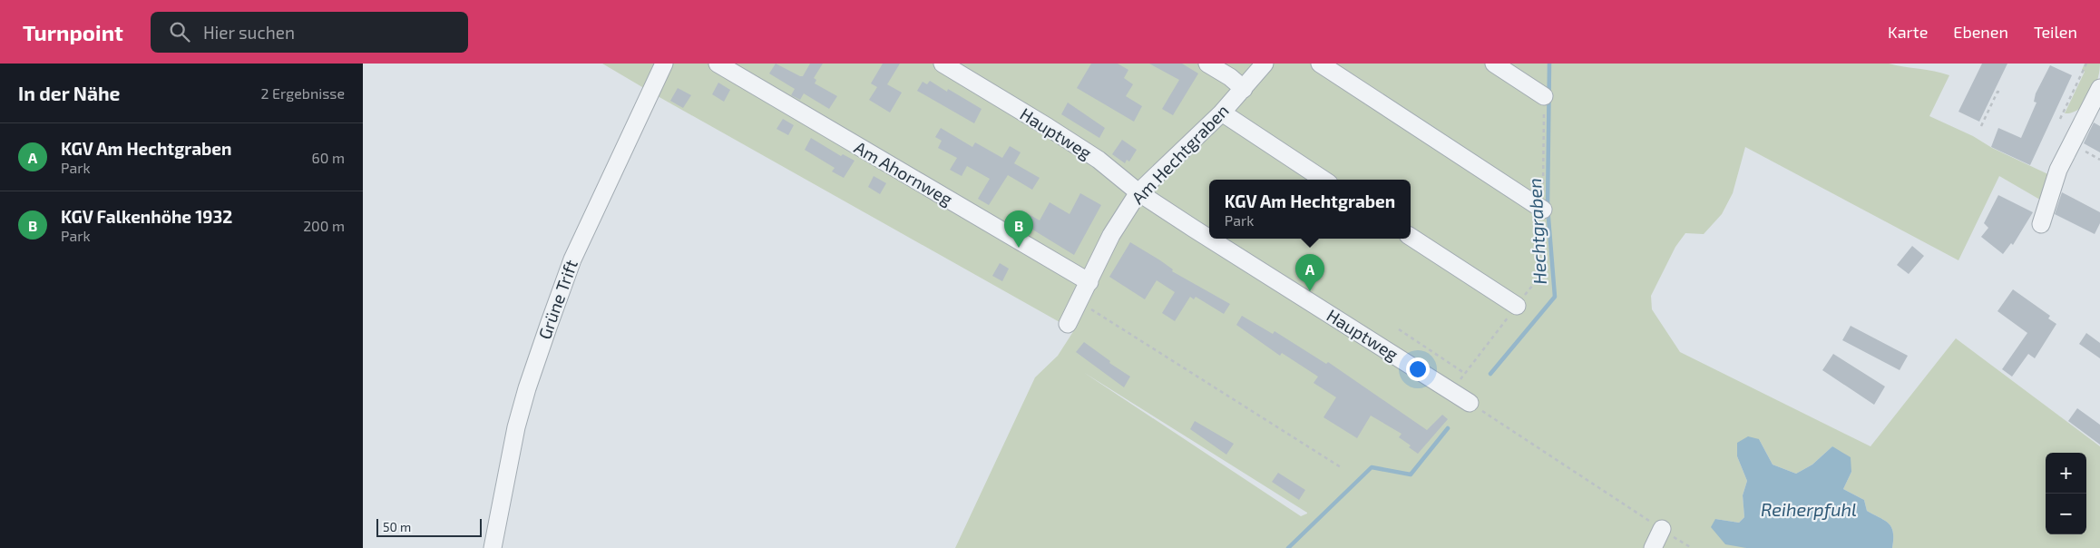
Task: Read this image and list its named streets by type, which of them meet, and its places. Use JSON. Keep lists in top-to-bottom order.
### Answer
{
  "streets": {
    "lane": [
      "Hauptweg",
      "Am Hechtgraben",
      "Am Ahornweg",
      "Grüne Trift"
    ]
  },
  "crossings": [
    ["Hauptweg", "Am Hechtgraben"],
    ["Am Hechtgraben", "Am Ahornweg"]
  ],
  "water": ["Hechtgraben", "Reiherpfuhl"],
  "scale_bar": "50 m",
  "page": {
    "header": "Turnpoint",
    "search": "Hier suchen",
    "nav": ["Karte", "Ebenen", "Teilen"],
    "heading": ["In der Nähe", "2 Ergebnisse"],
    "list": [
      {
        "mark": "A",
        "name": "KGV Am Hechtgraben",
        "note": "Park",
        "value": "60 m"
      },
      {
        "mark": "B",
        "name": "KGV Falkenhöhe 1932",
        "note": "Park",
        "value": "200 m"
      }
    ],
    "popup": ["KGV Am Hechtgraben", "Park"],
    "pins": ["B", "A"],
    "map_buttons": ["+", "−"],
    "scale": "50 m"
  }
}
